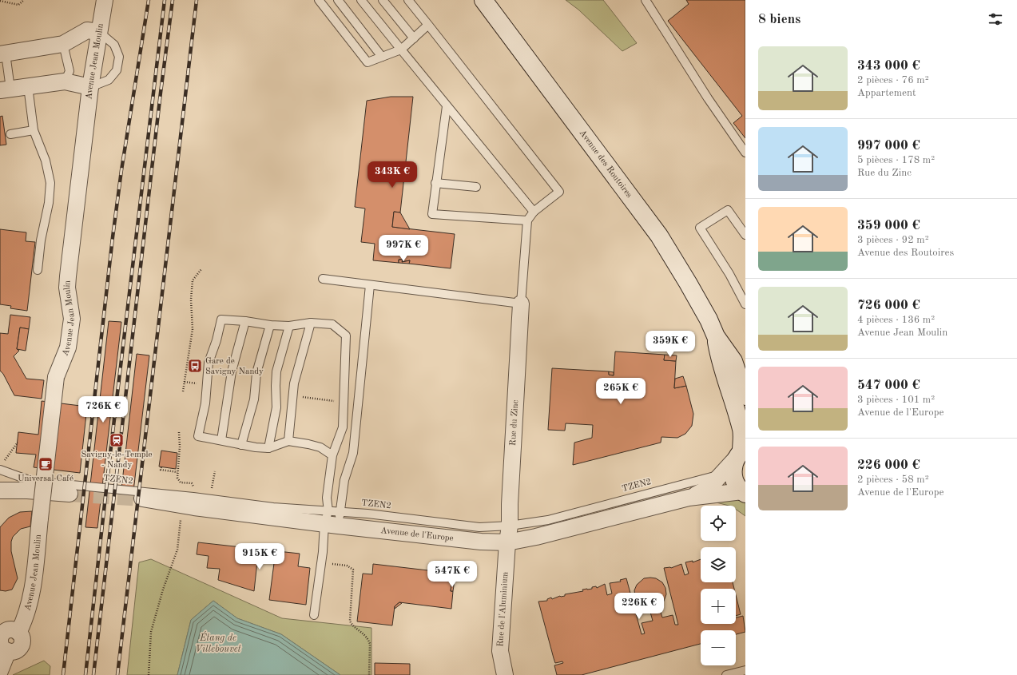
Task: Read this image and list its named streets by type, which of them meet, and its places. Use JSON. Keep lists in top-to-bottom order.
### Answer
{
  "streets": {
    "street": [
      "Avenue Jean Moulin",
      "Avenue des Routoires",
      "Rue du Zinc",
      "Avenue de l'Europe",
      "Rue de l'Aluminium"
    ],
    "lane": ["TZEN2"]
  },
  "crossings": [
    ["Avenue des Routoires", "TZEN2"],
    ["Avenue des Routoires", "Avenue de l'Europe"],
    ["Rue du Zinc", "TZEN2"],
    ["Rue du Zinc", "Avenue de l'Europe"],
    ["Rue du Zinc", "Rue de l'Aluminium"],
    ["TZEN2", "Avenue de l'Europe"],
    ["Avenue de l'Europe", "Rue de l'Aluminium"]
  ],
  "water": ["Étang de Villebouvet"],
  "places": {
    "bus stop": ["Gare de Savigny Nandy"],
    "station": ["Savigny-le-Temple - Nandy"],
    "cafe": ["Universal Café"]
  },
  "page": {
    "heading": "8 biens",
    "list": [
      {
        "name": "343 000 €",
        "note": "2 pièces · 76 m² · Appartement"
      },
      {
        "name": "997 000 €",
        "note": "5 pièces · 178 m² · Rue du Zinc"
      },
      {
        "name": "359 000 €",
        "note": "3 pièces · 92 m² · Avenue des Routoires"
      },
      {
        "name": "726 000 €",
        "note": "4 pièces · 136 m² · Avenue Jean Moulin"
      },
      {
        "name": "547 000 €",
        "note": "3 pièces · 101 m² · Avenue de l'Europe"
      },
      {
        "name": "226 000 €",
        "note": "2 pièces · 58 m² · Avenue de l'Europe"
      }
    ],
    "price": [
      "343K €",
      "997K €",
      "359K €",
      "265K €",
      "726K €",
      "915K €",
      "547K €",
      "226K €"
    ],
    "map_buttons": ["+", "−"]
  }
}
